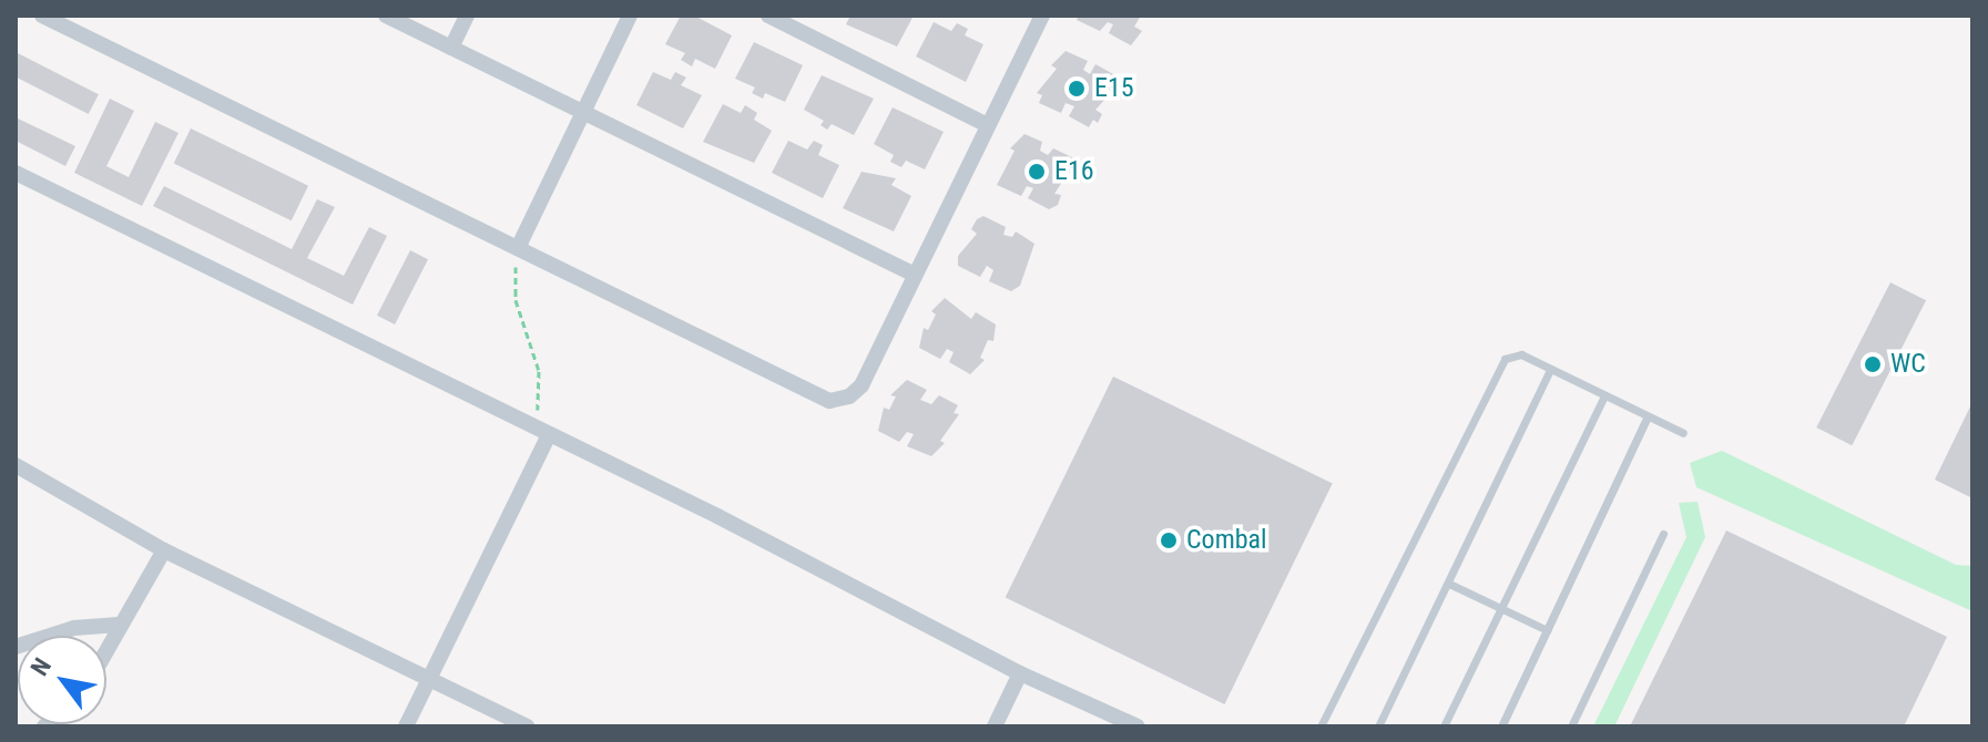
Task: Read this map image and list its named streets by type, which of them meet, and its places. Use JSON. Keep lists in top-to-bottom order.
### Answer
{
  "places": [
    "E15",
    "E16",
    "WC",
    "Combal"
  ],
  "north": "top left"
}
